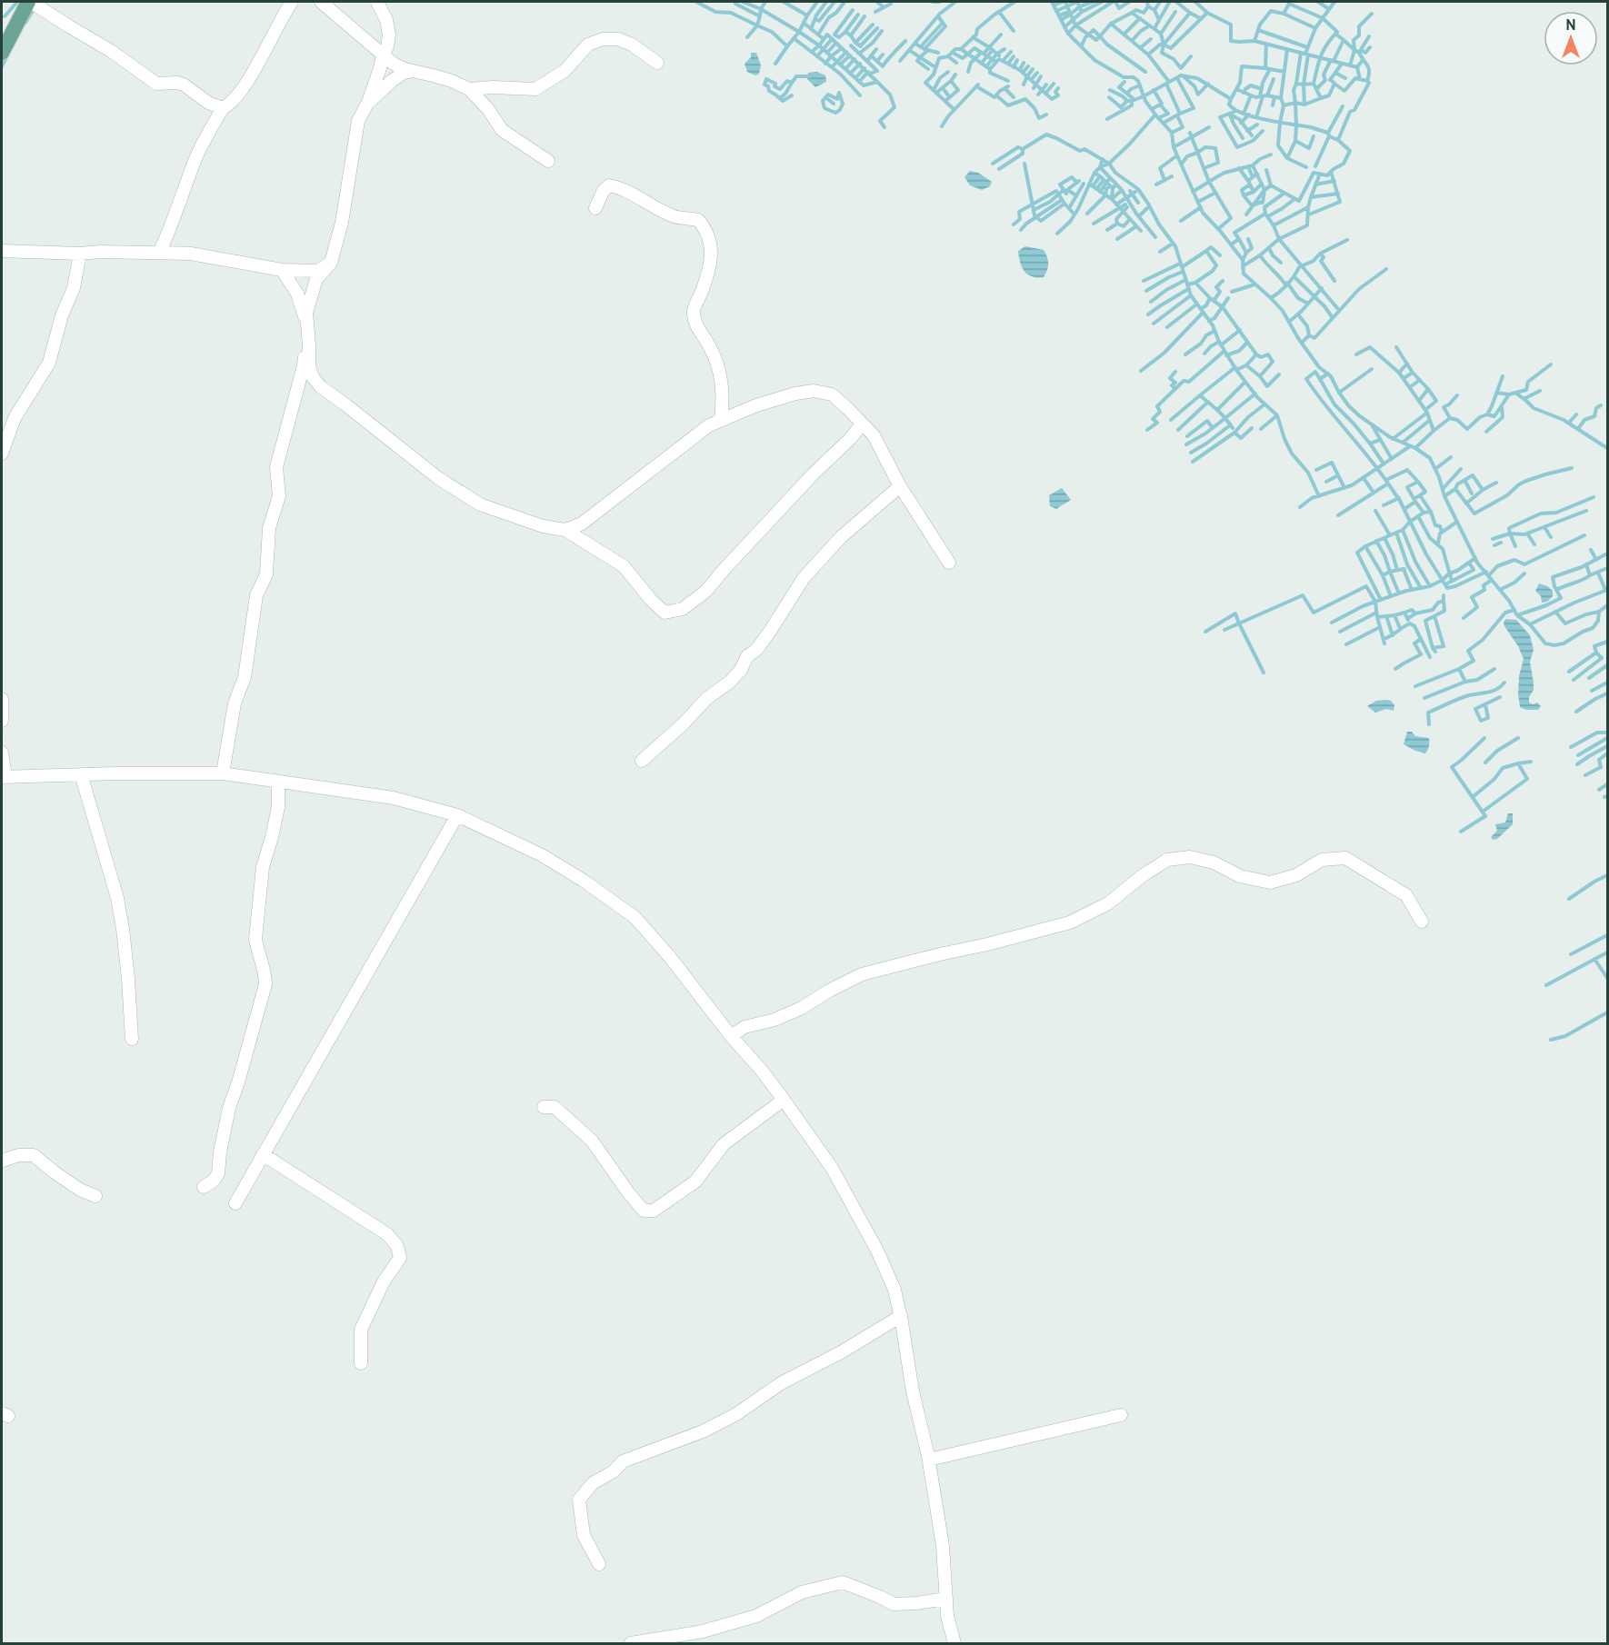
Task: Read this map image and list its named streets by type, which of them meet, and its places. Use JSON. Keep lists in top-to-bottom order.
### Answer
{
  "north": "top"
}
